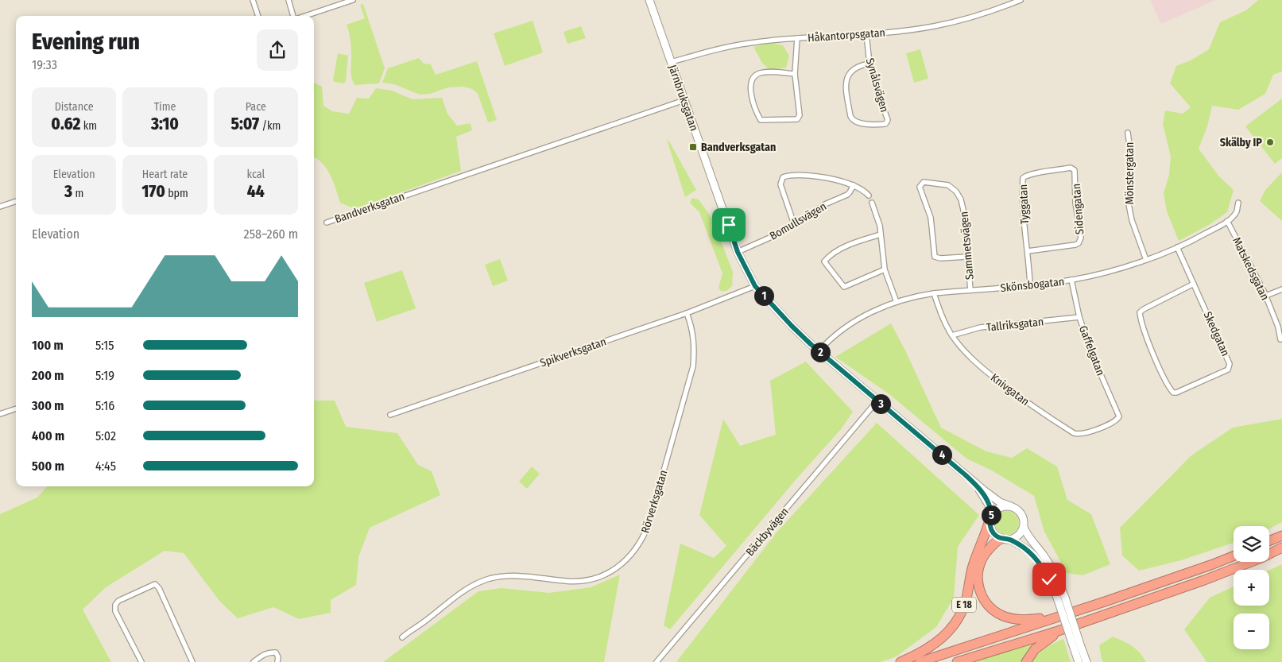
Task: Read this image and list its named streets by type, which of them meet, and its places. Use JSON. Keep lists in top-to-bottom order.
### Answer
{
  "streets": {
    "highway": ["E 18"],
    "street": [
      "Håkantorpsgatan",
      "Synålsvägen",
      "Järnbruksgatan",
      "Mönstergatan",
      "Tyggatan",
      "Bandverksgatan",
      "Sidengatan",
      "Bomullsvägen",
      "Sammetsvägen",
      "Matskedsgatan",
      "Skönsbogatan",
      "Tallriksgatan",
      "Skedgatan",
      "Gaffelgatan",
      "Spikverksgatan",
      "Knivgatan",
      "Rörverksgatan",
      "Bäckbyvägen"
    ]
  },
  "crossings": [
    ["Håkantorpsgatan", "Synålsvägen"],
    ["Håkantorpsgatan", "Järnbruksgatan"],
    ["Järnbruksgatan", "Bandverksgatan"],
    ["Järnbruksgatan", "Bomullsvägen"],
    ["Järnbruksgatan", "Skönsbogatan"],
    ["Järnbruksgatan", "Spikverksgatan"],
    ["Järnbruksgatan", "Bäckbyvägen"],
    ["Järnbruksgatan", "E 18"],
    ["Mönstergatan", "Skönsbogatan"],
    ["Tyggatan", "Sidengatan"],
    ["Tyggatan", "Skönsbogatan"],
    ["Sammetsvägen", "Skönsbogatan"],
    ["Matskedsgatan", "Skönsbogatan"],
    ["Skönsbogatan", "Skedgatan"],
    ["Skönsbogatan", "Gaffelgatan"],
    ["Skönsbogatan", "Knivgatan"],
    ["Tallriksgatan", "Gaffelgatan"],
    ["Tallriksgatan", "Knivgatan"],
    ["Gaffelgatan", "Knivgatan"],
    ["Spikverksgatan", "Rörverksgatan"]
  ],
  "places": {
    "other": ["Skälby IP"],
    "transit": ["Bandverksgatan"]
  },
  "page": {
    "heading": ["Evening run", "19:33"],
    "stats": [
      ["Distance", "0.62 km"],
      ["Time", "3:10"],
      ["Pace", "5:07 /km"],
      ["Elevation", "3 m"],
      ["Heart rate", "170 bpm"],
      ["kcal", "44"]
    ],
    "chart": ["Elevation", "258–260 m"],
    "pins": [
      "1",
      "2",
      "3",
      "4",
      "5"
    ],
    "list": [
      {
        "name": "100 m",
        "note": "5:15"
      },
      {
        "name": "200 m",
        "note": "5:19"
      },
      {
        "name": "300 m",
        "note": "5:16"
      },
      {
        "name": "400 m",
        "note": "5:02"
      },
      {
        "name": "500 m",
        "note": "4:45"
      }
    ],
    "map_buttons": ["+", "−"]
  }
}
